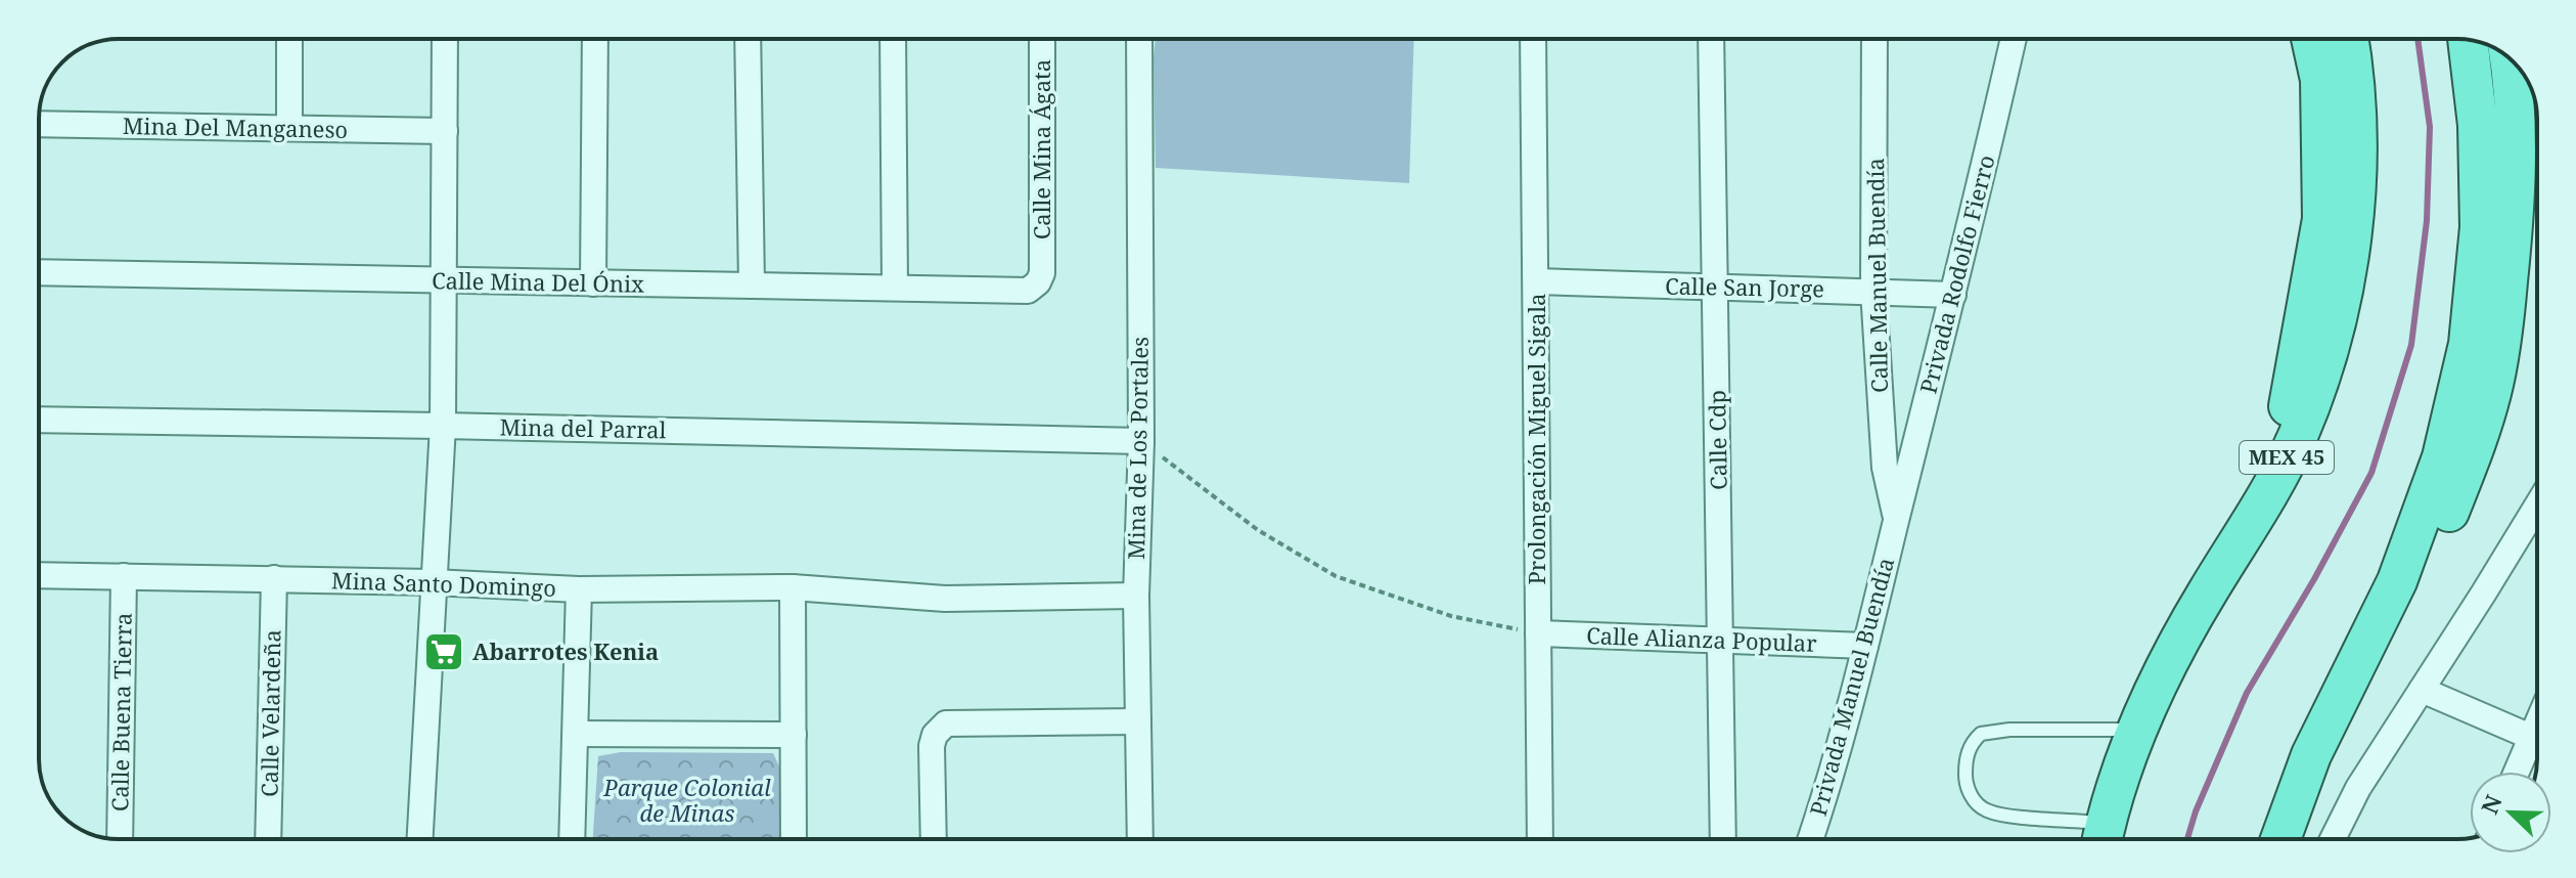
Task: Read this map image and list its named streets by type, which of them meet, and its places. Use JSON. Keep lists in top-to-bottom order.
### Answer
{
  "streets": {
    "highway": ["MEX 45"],
    "street": [
      "Mina Del Manganeso",
      "Calle Mina Ágata",
      "Privada Rodolfo Fierro",
      "Calle Manuel Buendía",
      "Calle Mina Del Ónix",
      "Calle San Jorge",
      "Mina del Parral",
      "Prolongación Miguel Sigala",
      "Calle Cdp",
      "Mina de Los Portales",
      "Mina Santo Domingo",
      "Calle Alianza Popular",
      "Privada Manuel Buendía",
      "Calle Buena Tierra",
      "Calle Velardeña"
    ]
  },
  "crossings": [
    ["Calle Mina Ágata", "Calle Mina Del Ónix"],
    ["Privada Rodolfo Fierro", "Calle Manuel Buendía"],
    ["Privada Rodolfo Fierro", "Calle San Jorge"],
    ["Privada Rodolfo Fierro", "Privada Manuel Buendía"],
    ["Calle Manuel Buendía", "Calle San Jorge"],
    ["Calle Manuel Buendía", "Privada Manuel Buendía"],
    ["Calle San Jorge", "Prolongación Miguel Sigala"],
    ["Calle San Jorge", "Calle Cdp"],
    ["Mina del Parral", "Mina de Los Portales"],
    ["Prolongación Miguel Sigala", "Calle Alianza Popular"],
    ["Calle Cdp", "Calle Alianza Popular"],
    ["Mina de Los Portales", "Mina Santo Domingo"],
    ["Mina Santo Domingo", "Calle Buena Tierra"],
    ["Mina Santo Domingo", "Calle Velardeña"],
    ["Calle Alianza Popular", "Privada Manuel Buendía"]
  ],
  "parks": ["Parque Colonial de Minas"],
  "places": {
    "supermarket": ["Abarrotes Kenia"]
  },
  "north": "top left"
}
